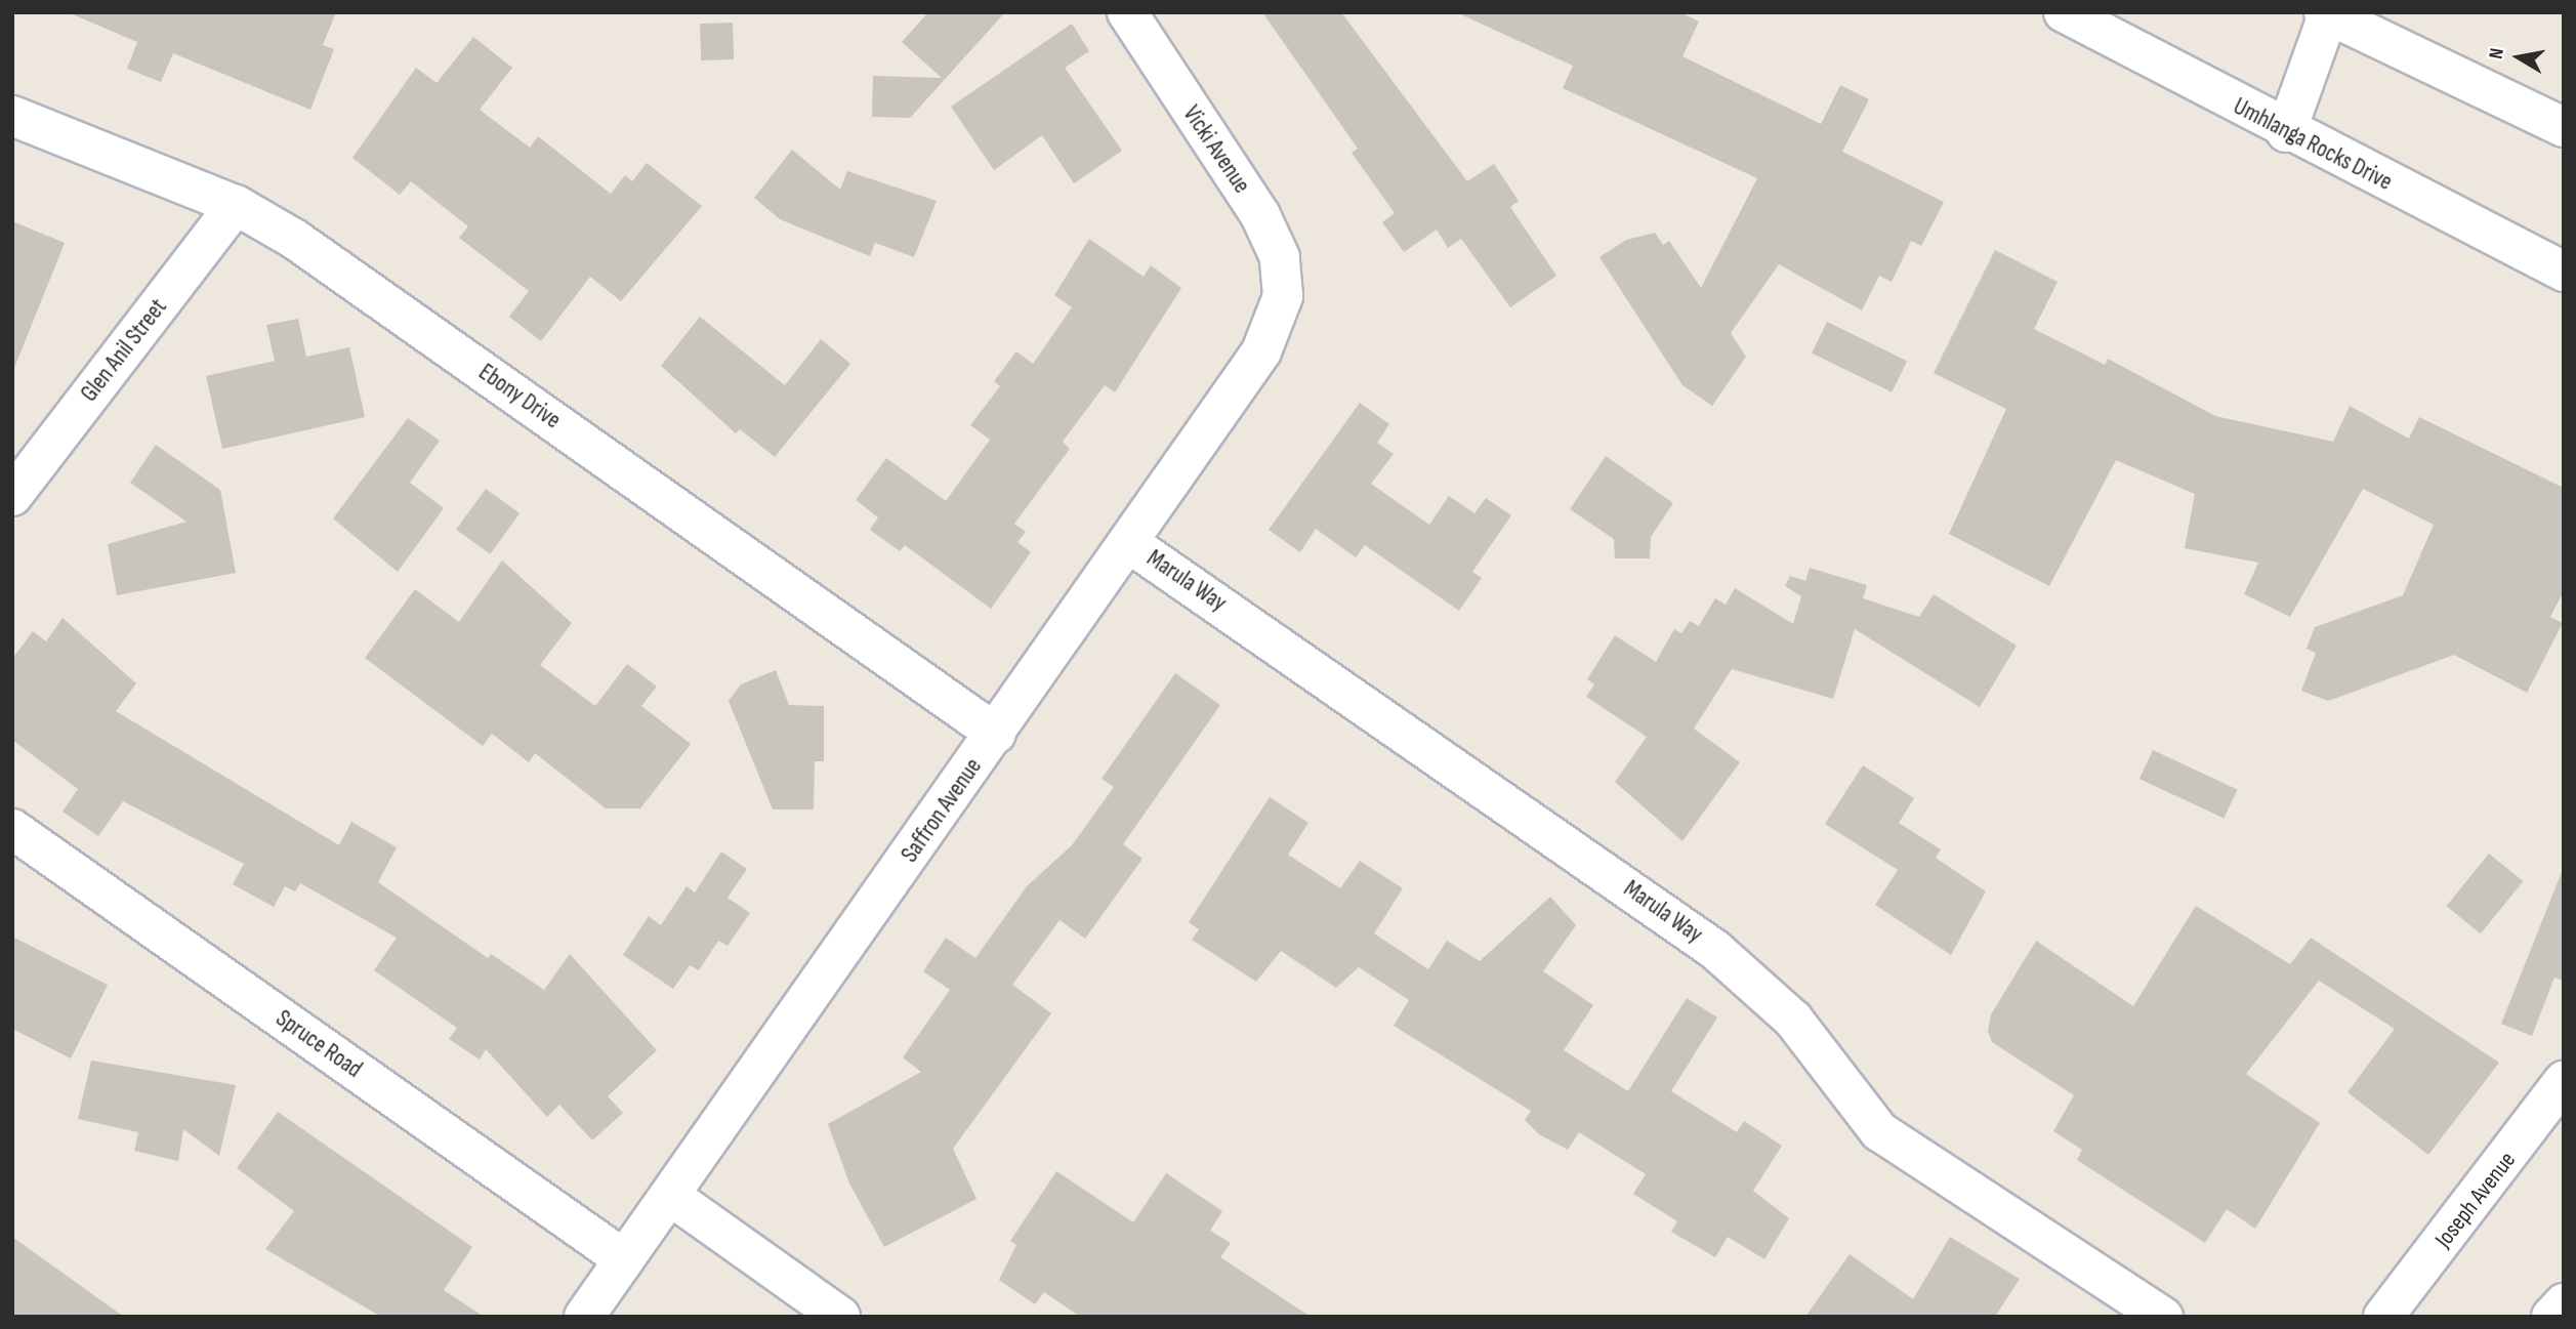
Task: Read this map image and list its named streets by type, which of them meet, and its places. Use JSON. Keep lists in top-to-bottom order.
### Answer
{
  "streets": {
    "street": [
      "Umhlanga Rocks Drive",
      "Vicki Avenue",
      "Glen Anil Street",
      "Ebony Drive",
      "Marula Way",
      "Saffron Avenue",
      "Spruce Road",
      "Joseph Avenue"
    ]
  },
  "crossings": [
    ["Vicki Avenue", "Saffron Avenue"],
    ["Glen Anil Street", "Ebony Drive"],
    ["Ebony Drive", "Saffron Avenue"],
    ["Marula Way", "Saffron Avenue"],
    ["Saffron Avenue", "Spruce Road"]
  ],
  "north": "left"
}
